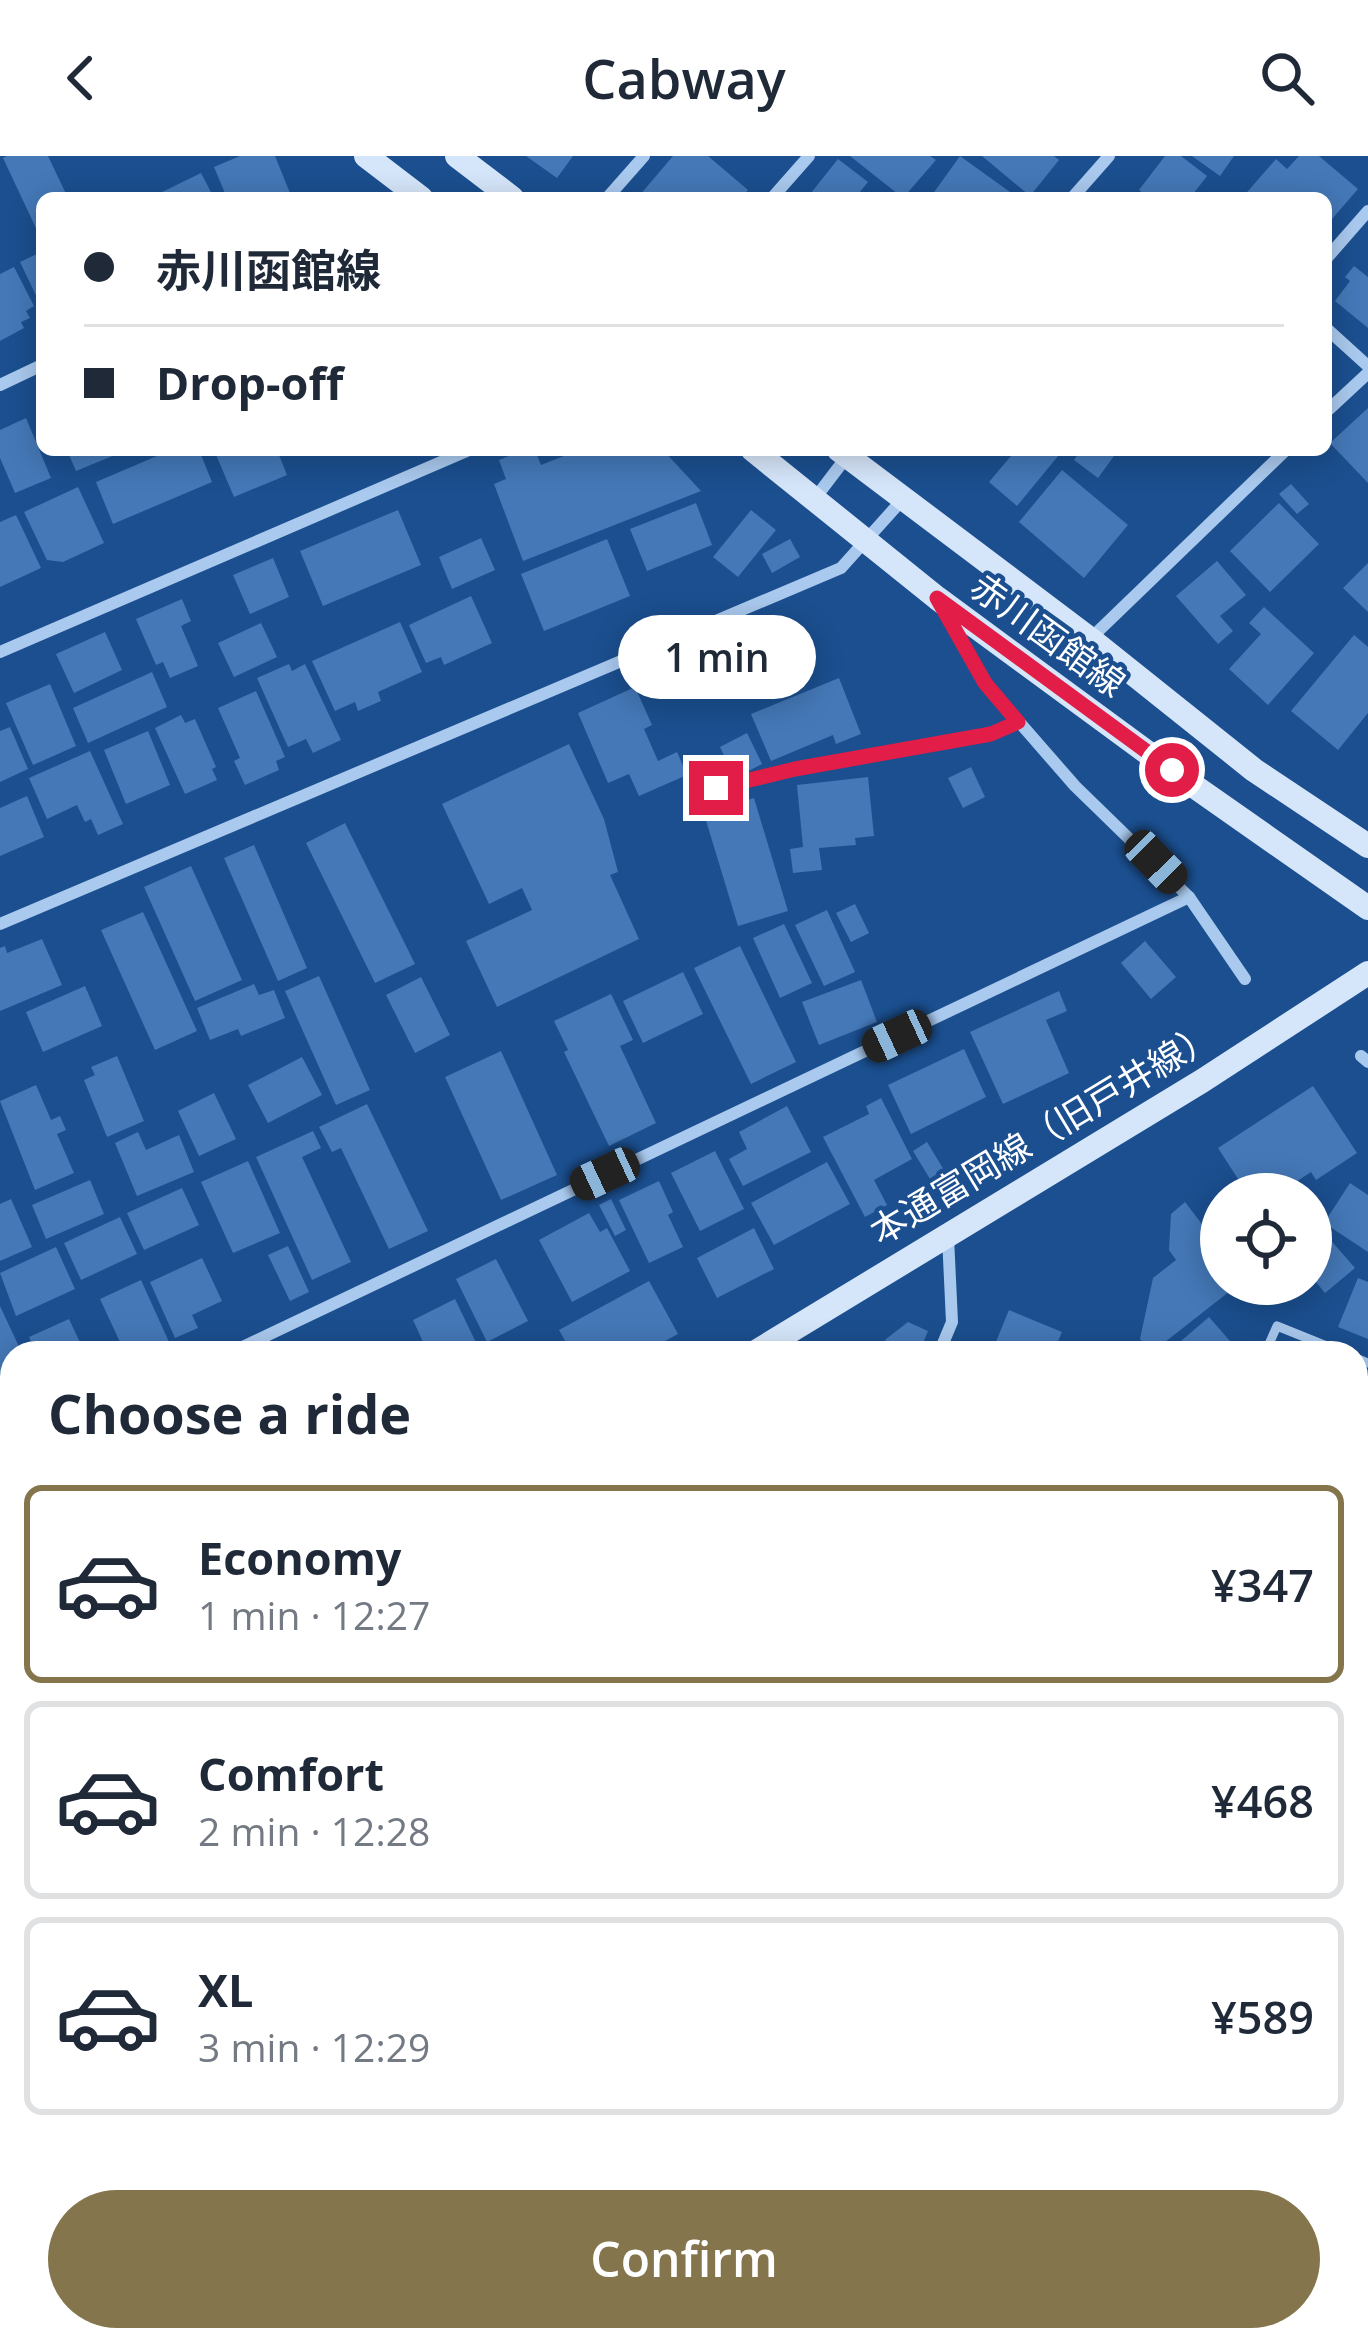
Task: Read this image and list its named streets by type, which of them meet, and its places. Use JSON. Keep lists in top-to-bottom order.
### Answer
{
  "streets": {
    "main road": ["赤川函館線", "本通富岡線（旧戸井線）"]
  },
  "page": {
    "header": "Cabway",
    "banner": ["赤川函館線", "Drop-off"],
    "bubble": "1 min",
    "heading": "Choose a ride",
    "list": [
      {
        "name": "Economy",
        "note": "1 min · 12:27",
        "value": "¥347"
      },
      {
        "name": "Comfort",
        "note": "2 min · 12:28",
        "value": "¥468"
      },
      {
        "name": "XL",
        "note": "3 min · 12:29",
        "value": "¥589"
      }
    ],
    "buttons": "Confirm"
  }
}
